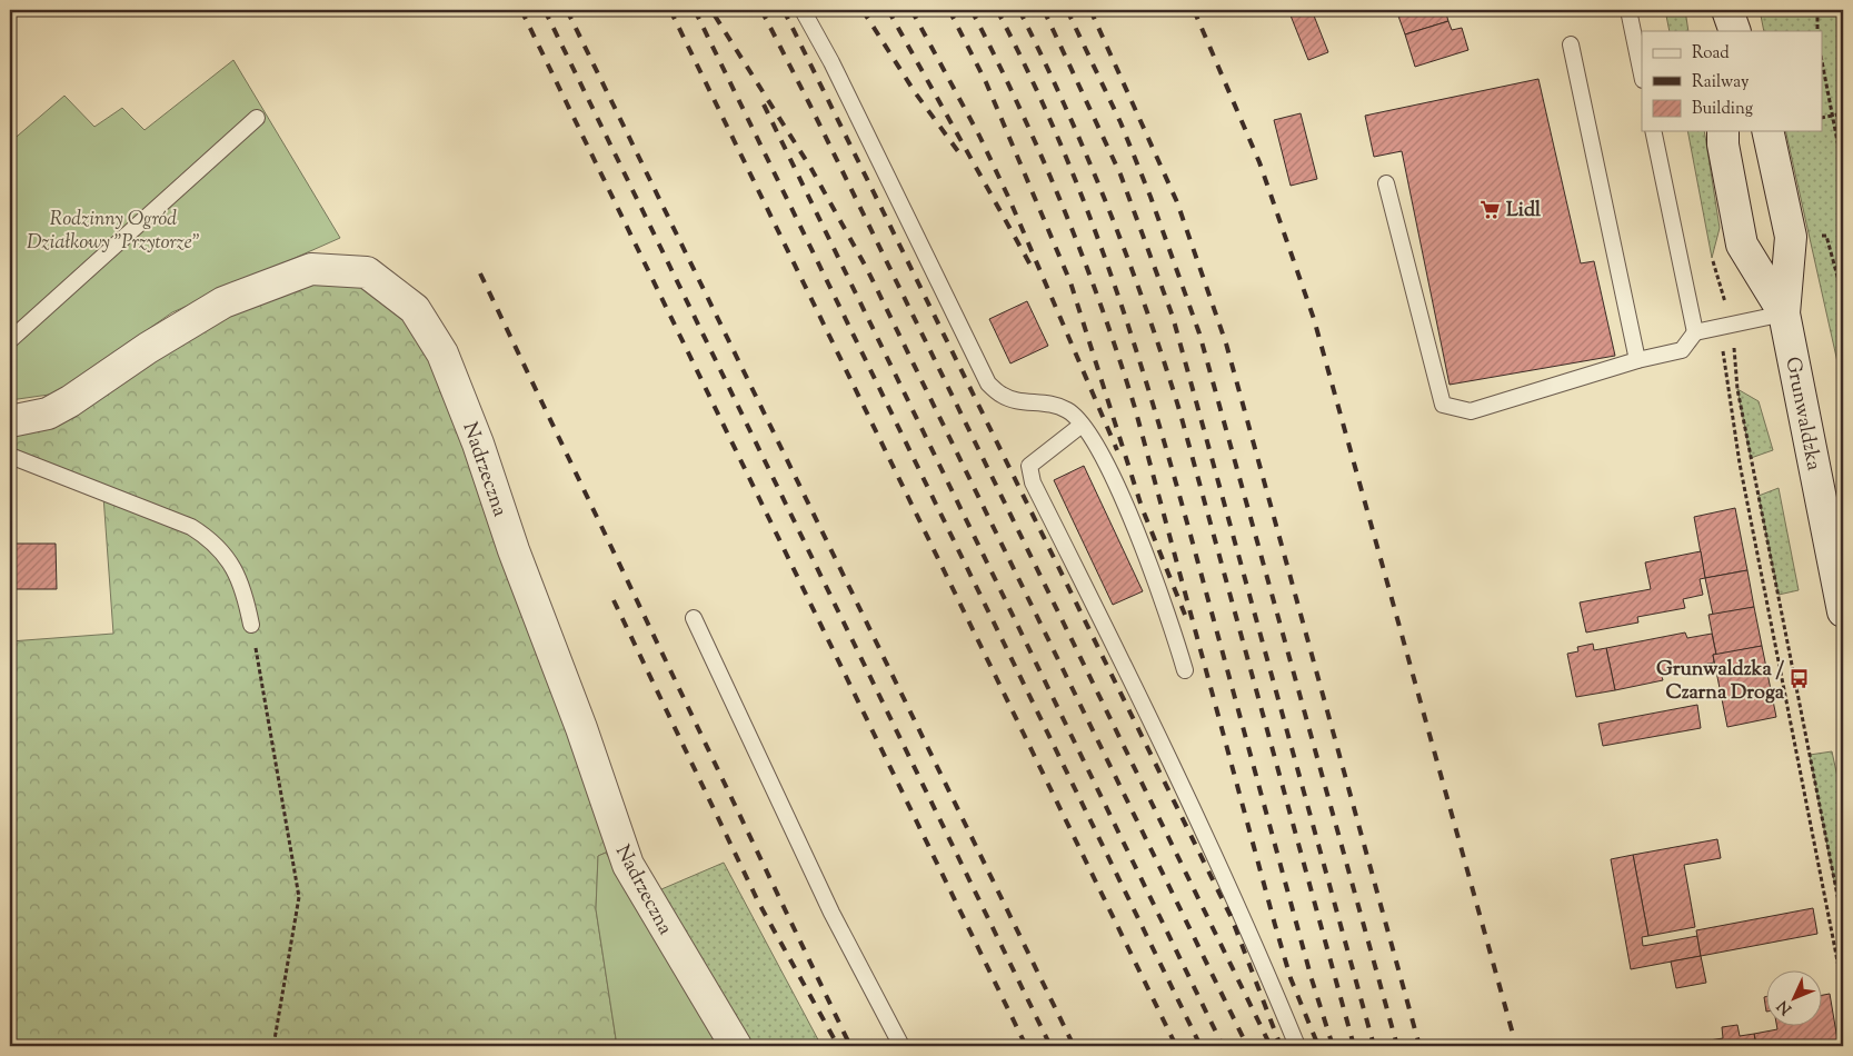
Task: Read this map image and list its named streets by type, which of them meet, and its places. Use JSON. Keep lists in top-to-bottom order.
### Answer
{
  "streets": {
    "street": ["Grunwaldzka", "Nadrzeczna"]
  },
  "parks": ["Rodzinny Ogród Działkowy \"Przytorze\""],
  "places": {
    "supermarket": ["Lidl"],
    "bus stop": ["Grunwaldzka / Czarna Droga"]
  },
  "legend": ["Road", "Railway", "Building"],
  "north": "bottom left"
}
